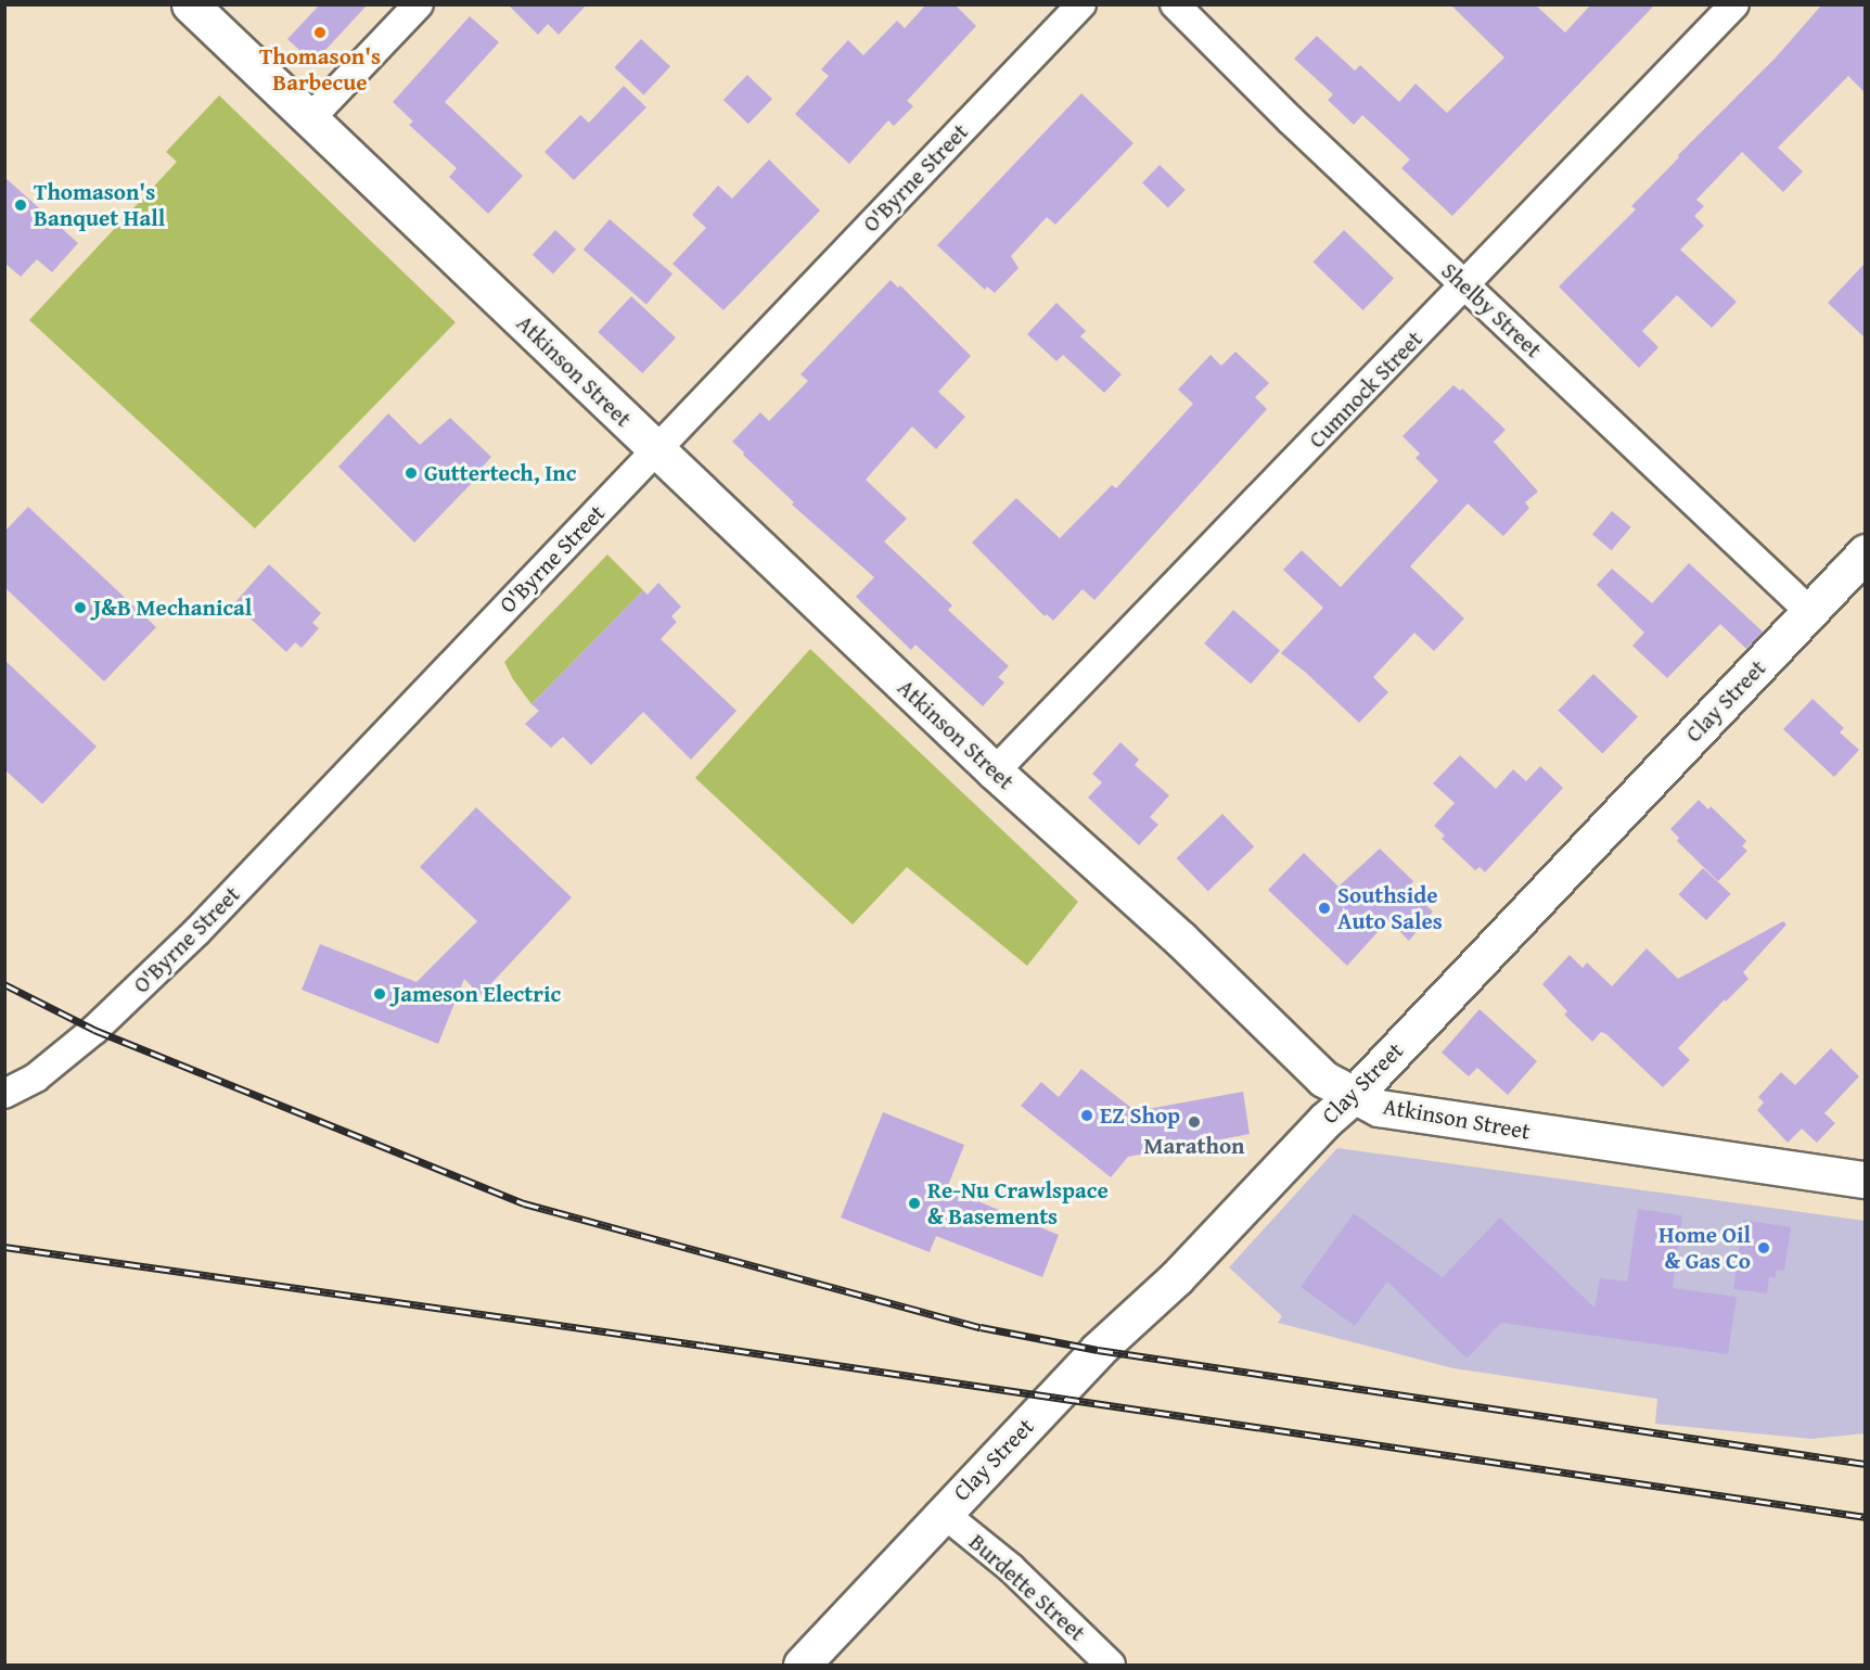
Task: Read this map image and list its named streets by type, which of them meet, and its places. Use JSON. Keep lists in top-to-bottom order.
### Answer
{
  "streets": {
    "street": [
      "O'Byrne Street",
      "Shelby Street",
      "Atkinson Street",
      "Cumnock Street",
      "Clay Street",
      "Burdette Street"
    ]
  },
  "crossings": [
    ["O'Byrne Street", "Atkinson Street"],
    ["Shelby Street", "Cumnock Street"],
    ["Shelby Street", "Clay Street"],
    ["Atkinson Street", "Cumnock Street"],
    ["Atkinson Street", "Clay Street"],
    ["Clay Street", "Burdette Street"]
  ],
  "places": [
    "Thomason's Barbecue",
    "Thomason's Banquet Hall",
    "Guttertech, Inc",
    "J&B Mechanical",
    "Southside Auto Sales",
    "Jameson Electric",
    "EZ Shop",
    "Marathon",
    "Re-Nu Crawlspace & Basements",
    "Home Oil & Gas Co"
  ]
}
